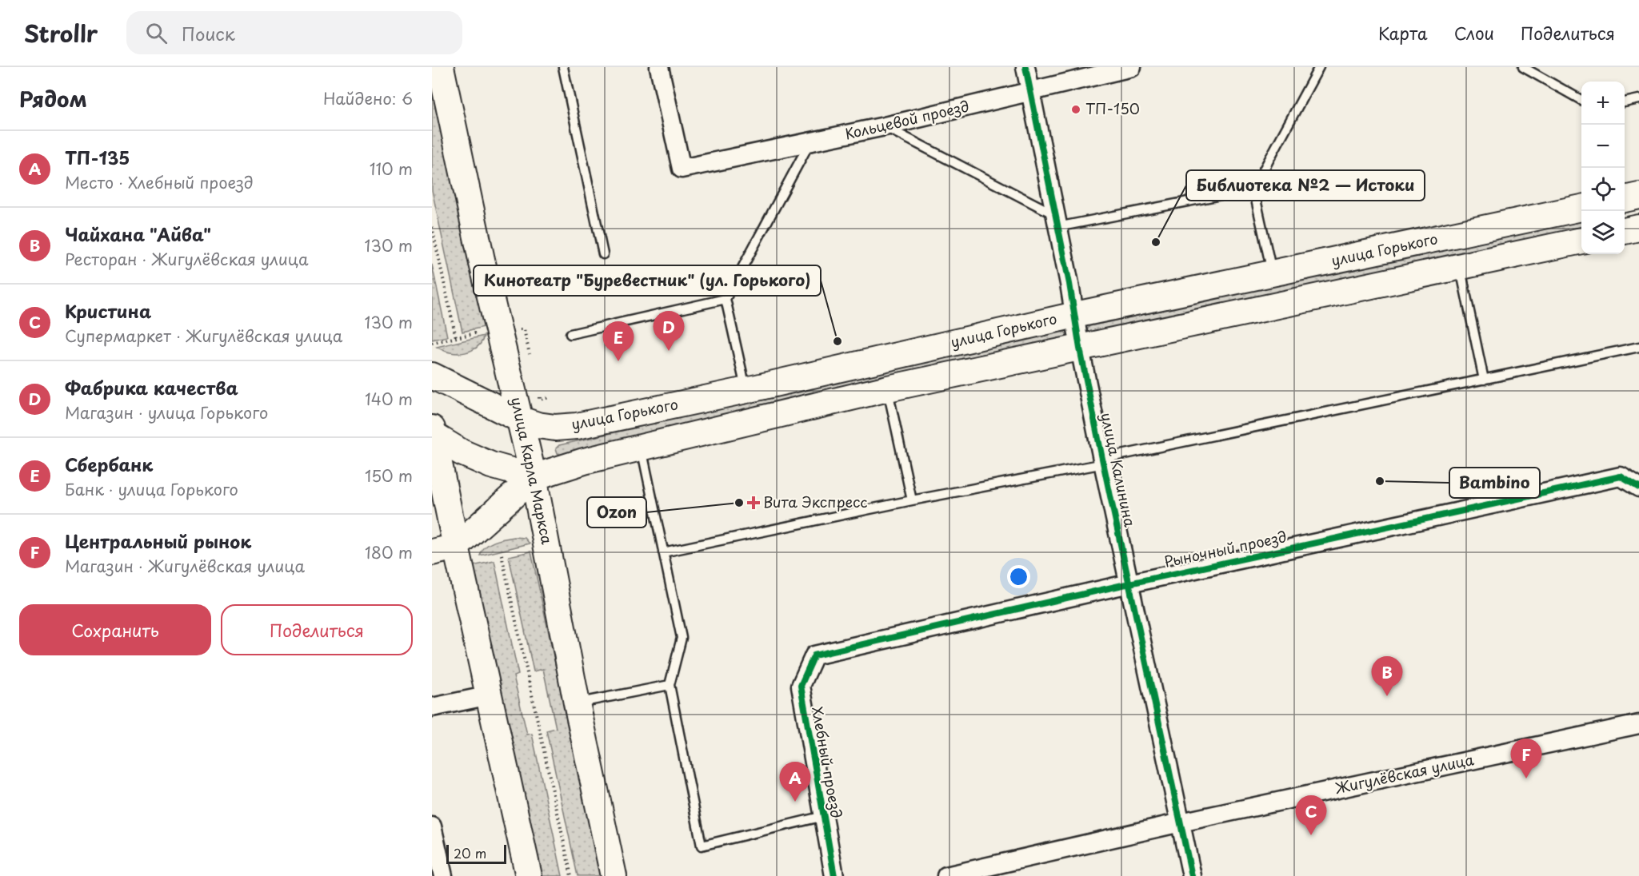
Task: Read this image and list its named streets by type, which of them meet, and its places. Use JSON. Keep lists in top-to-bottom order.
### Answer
{
  "streets": {
    "main road": ["улица Горького", "улица Карла Маркса"],
    "street": [
      "Кольцевой проезд",
      "улица Калинина",
      "Рыночный проезд",
      "Хлебный проезд",
      "Жигулёвская улица"
    ]
  },
  "crossings": [
    ["Кольцевой проезд", "улица Калинина"],
    ["улица Горького", "улица Калинина"],
    ["улица Горького", "улица Карла Маркса"],
    ["улица Калинина", "Рыночный проезд"],
    ["улица Калинина", "Жигулёвская улица"],
    ["Рыночный проезд", "Хлебный проезд"]
  ],
  "places": {
    "other": [
      "ТП-150",
      "Библиотека №2 — Истоки",
      "Кинотеатр \"Буревестник\" (ул. Горького)",
      "Bambino",
      "Ozon"
    ],
    "health": ["Вита Экспресс"]
  },
  "scale_bar": "20 m",
  "page": {
    "header": "Strollr",
    "search": "Поиск",
    "nav": ["Карта", "Слои", "Поделиться"],
    "heading": ["Рядом", "Найдено: 6"],
    "map_buttons": ["+", "−"],
    "list": [
      {
        "mark": "A",
        "name": "ТП-135",
        "note": "Место · Хлебный проезд",
        "value": "110 m"
      },
      {
        "mark": "B",
        "name": "Чайхана \"Айва\"",
        "note": "Ресторан · Жигулёвская улица",
        "value": "130 m"
      },
      {
        "mark": "C",
        "name": "Кристина",
        "note": "Супермаркет · Жигулёвская улица",
        "value": "130 m"
      },
      {
        "mark": "D",
        "name": "Фабрика качества",
        "note": "Магазин · улица Горького",
        "value": "140 m"
      },
      {
        "mark": "E",
        "name": "Сбербанк",
        "note": "Банк · улица Горького",
        "value": "150 m"
      },
      {
        "mark": "F",
        "name": "Центральный рынок",
        "note": "Магазин · Жигулёвская улица",
        "value": "180 m"
      }
    ],
    "pins": [
      "D",
      "E",
      "B",
      "F",
      "A",
      "C"
    ],
    "buttons": ["Сохранить", "Поделиться"],
    "scale": "20 m"
  }
}
